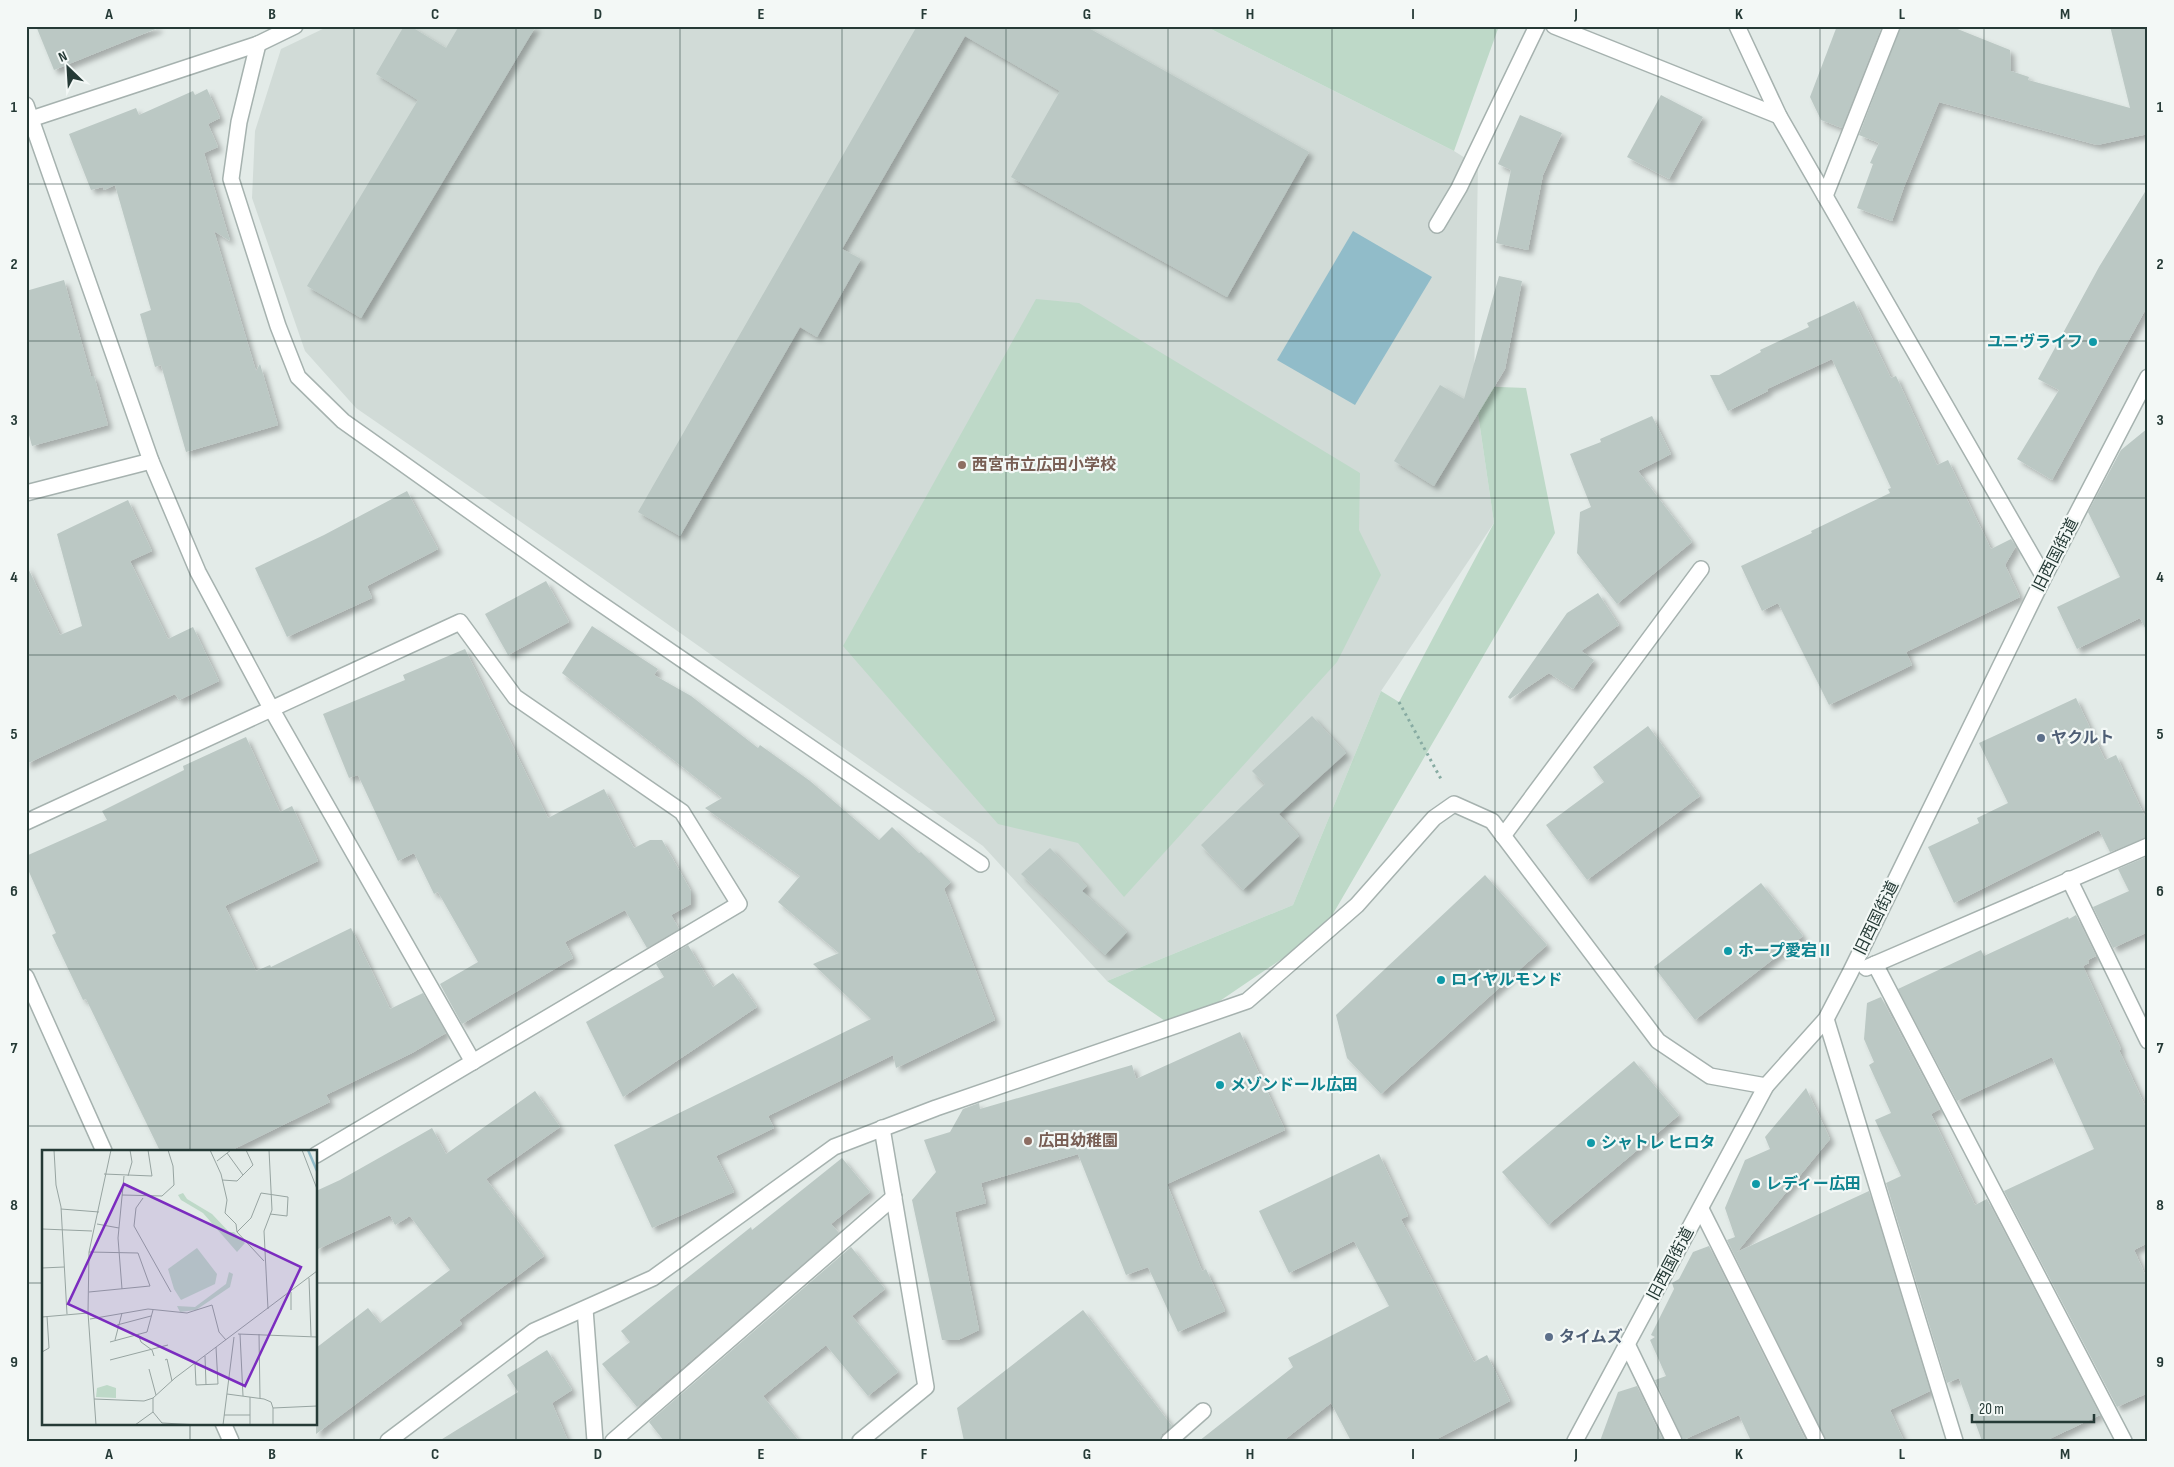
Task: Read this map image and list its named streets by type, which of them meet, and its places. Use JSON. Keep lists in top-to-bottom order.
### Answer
{
  "streets": {
    "street": ["旧西国街道"]
  },
  "places": [
    "ユニヴライフ",
    "西宮市立広田小学校",
    "ヤクルト",
    "ホープ愛宕Ⅱ",
    "ロイヤルモンド",
    "メゾンドール広田",
    "広田幼稚園",
    "シャトレ ヒロタ",
    "レディー広田",
    "タイムズ"
  ],
  "scale_bar": "20 m",
  "north": "top left",
  "grid": {
    "columns": [
      "A",
      "B",
      "C",
      "D",
      "E",
      "F",
      "G",
      "H",
      "I",
      "J",
      "K",
      "L",
      "M"
    ],
    "rows": [
      "1",
      "2",
      "3",
      "4",
      "5",
      "6",
      "7",
      "8",
      "9"
    ]
  }
}
